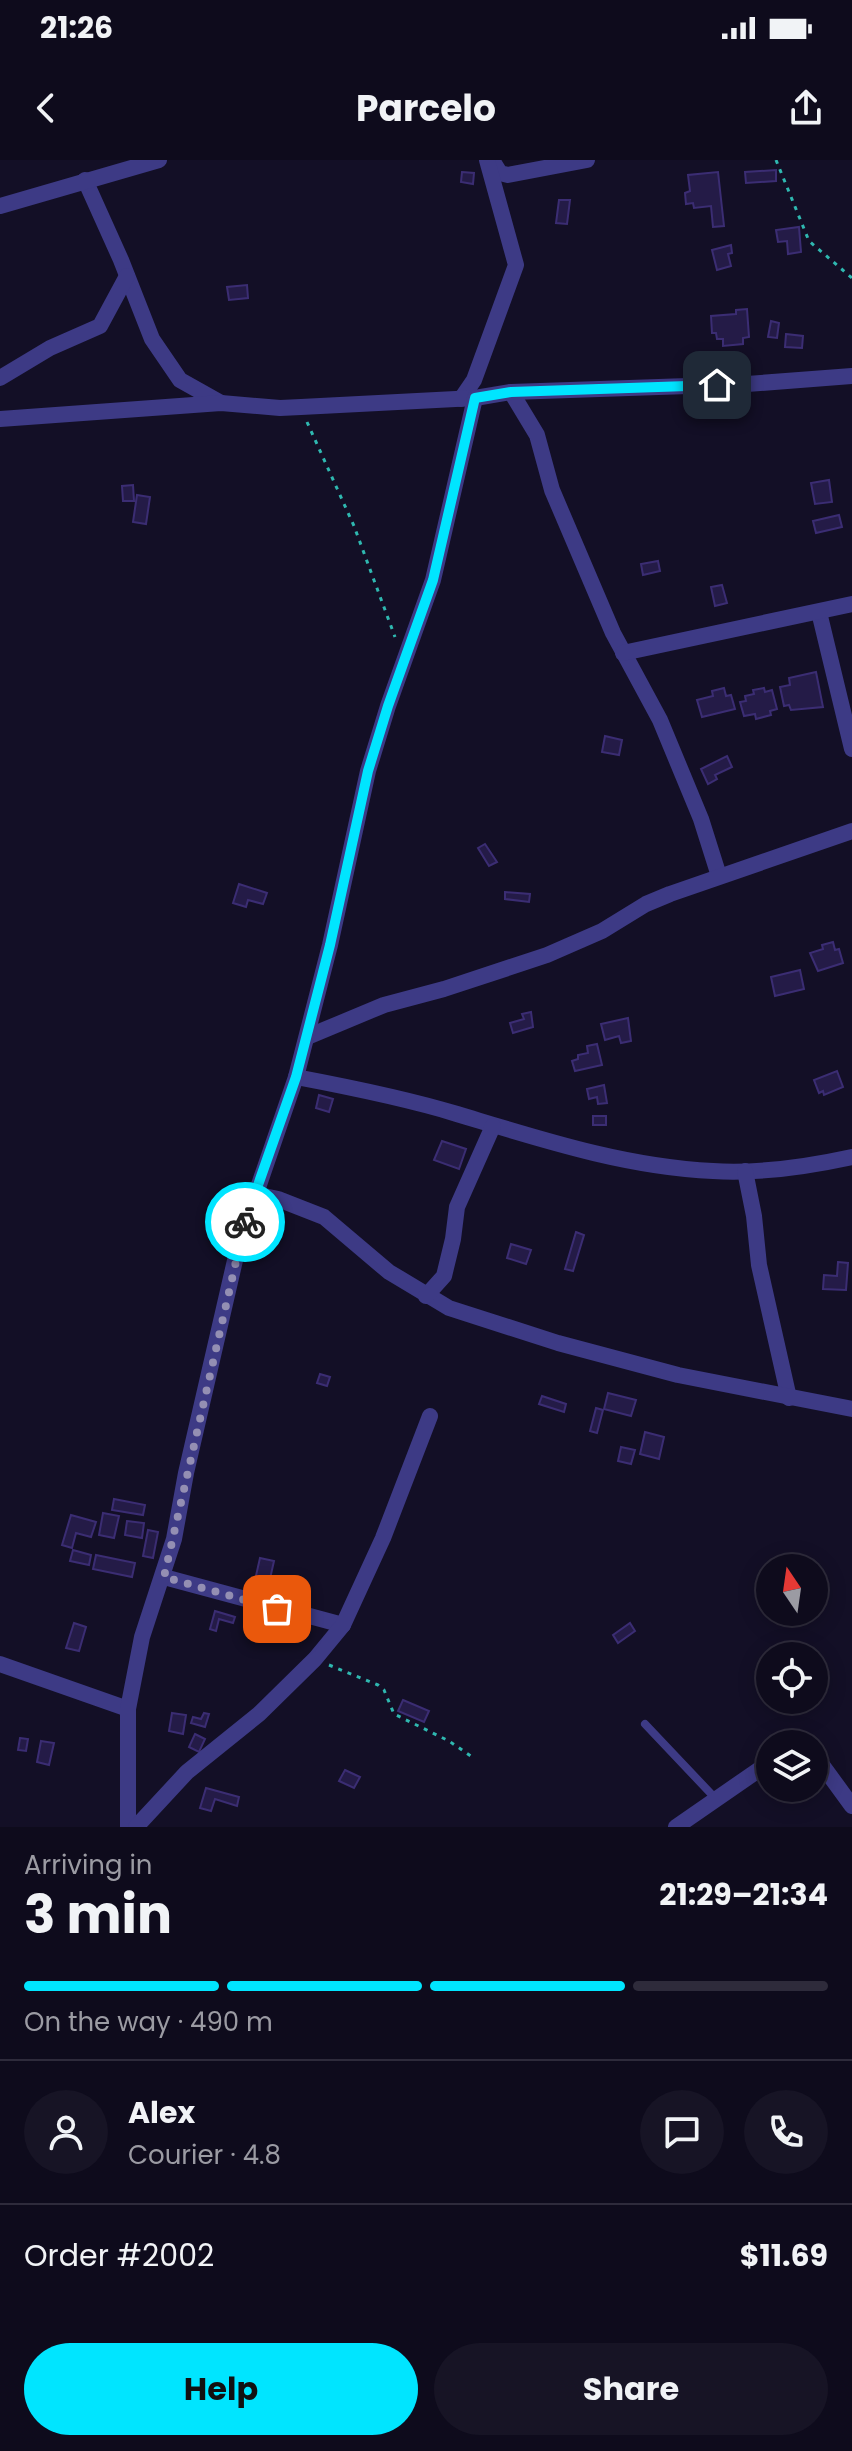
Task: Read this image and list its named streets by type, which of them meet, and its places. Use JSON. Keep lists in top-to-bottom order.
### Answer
{
  "north": "top",
  "page": {
    "status": "21:26",
    "header": "Parcelo",
    "heading": ["3 min", "Arriving in", "21:29–21:34"],
    "panel": [
      "Alex",
      "Courier · 4.8",
      "Order #2002",
      "$11.69"
    ],
    "bar": "On the way · 490 m",
    "buttons": ["Help", "Share"]
  }
}
